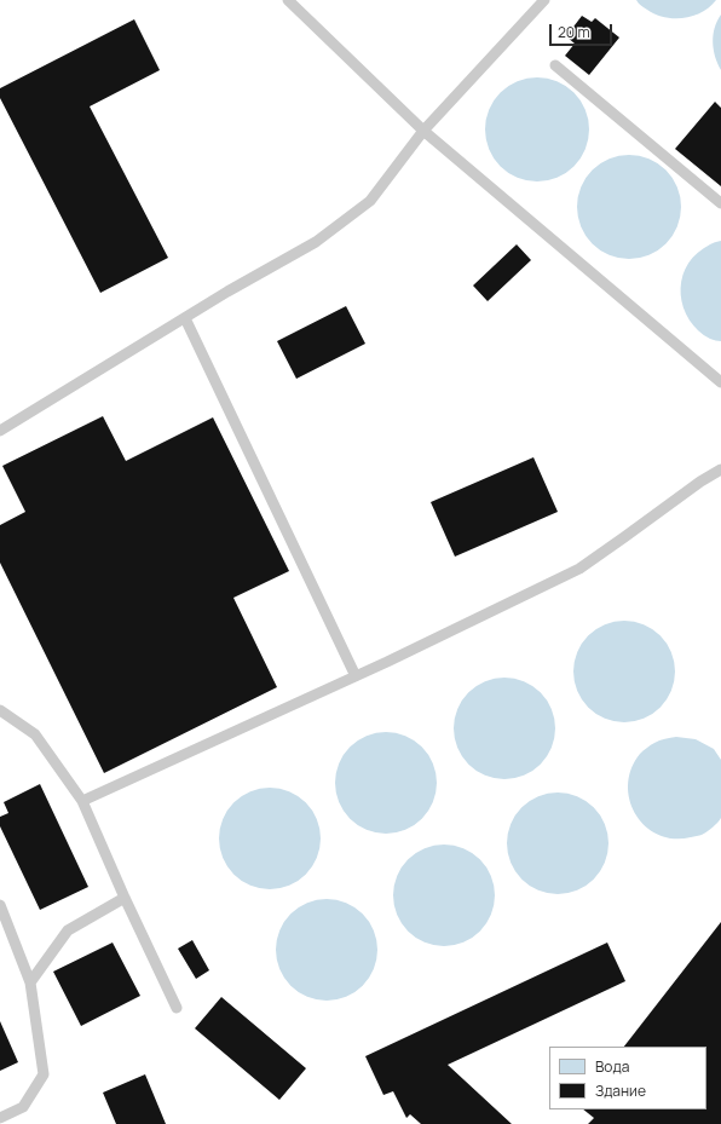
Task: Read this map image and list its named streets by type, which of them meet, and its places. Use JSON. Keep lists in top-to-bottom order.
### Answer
{
  "legend": ["Вода", "Здание"],
  "scale_bar": "20 m"
}
